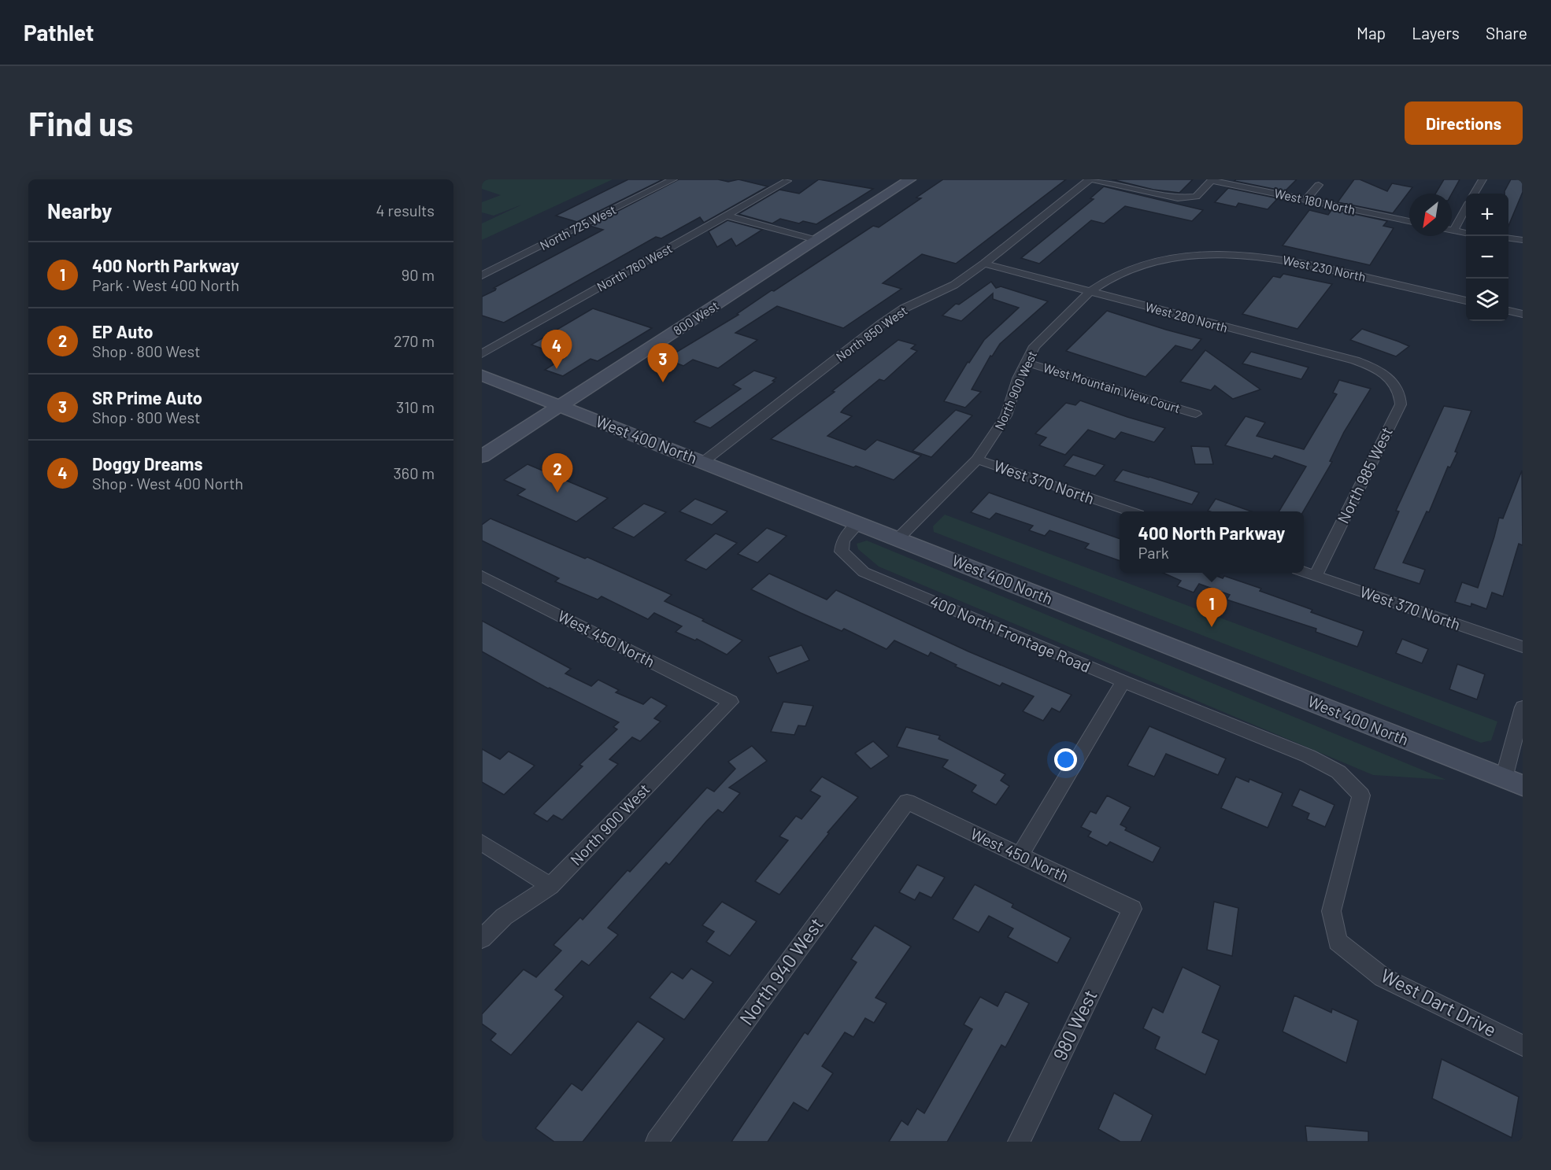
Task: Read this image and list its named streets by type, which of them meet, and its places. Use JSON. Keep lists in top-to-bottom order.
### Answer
{
  "streets": {
    "main road": ["800 West", "West 400 North"],
    "street": [
      "West 180 North",
      "North 725 West",
      "North 760 West",
      "West 230 North",
      "West 280 North",
      "North 850 West",
      "West Mountain View Court",
      "North 900 West",
      "North 985 West",
      "West 370 North",
      "400 North Frontage Road",
      "West 450 North",
      "North 940 West",
      "West Dart Drive",
      "980 West"
    ]
  },
  "crossings": [
    ["West 230 North", "North 900 West"],
    ["West 280 North", "North 850 West"],
    ["West 280 North", "North 900 West"],
    ["West 280 North", "North 985 West"],
    ["800 West", "West 400 North"],
    ["North 850 West", "West 400 North"],
    ["West Mountain View Court", "North 900 West"],
    ["North 900 West", "West 400 North"],
    ["North 900 West", "West 370 North"],
    ["North 900 West", "West 450 North"],
    ["West 400 North", "400 North Frontage Road"],
    ["North 985 West", "West 370 North"],
    ["400 North Frontage Road", "West Dart Drive"],
    ["West 450 North", "North 940 West"],
    ["West 450 North", "980 West"]
  ],
  "north": "bottom left",
  "page": {
    "header": "Pathlet",
    "nav": ["Map", "Layers", "Share"],
    "buttons": "Directions",
    "title": "Find us",
    "heading": ["Nearby", "4 results"],
    "map_buttons": ["+", "−"],
    "list": [
      {
        "mark": "1",
        "name": "400 North Parkway",
        "note": "Park · West 400 North",
        "value": "90 m"
      },
      {
        "mark": "2",
        "name": "EP Auto",
        "note": "Shop · 800 West",
        "value": "270 m"
      },
      {
        "mark": "3",
        "name": "SR Prime Auto",
        "note": "Shop · 800 West",
        "value": "310 m"
      },
      {
        "mark": "4",
        "name": "Doggy Dreams",
        "note": "Shop · West 400 North",
        "value": "360 m"
      }
    ],
    "pins": [
      "4",
      "3",
      "2",
      "1"
    ],
    "popup": ["400 North Parkway", "Park"]
  }
}
